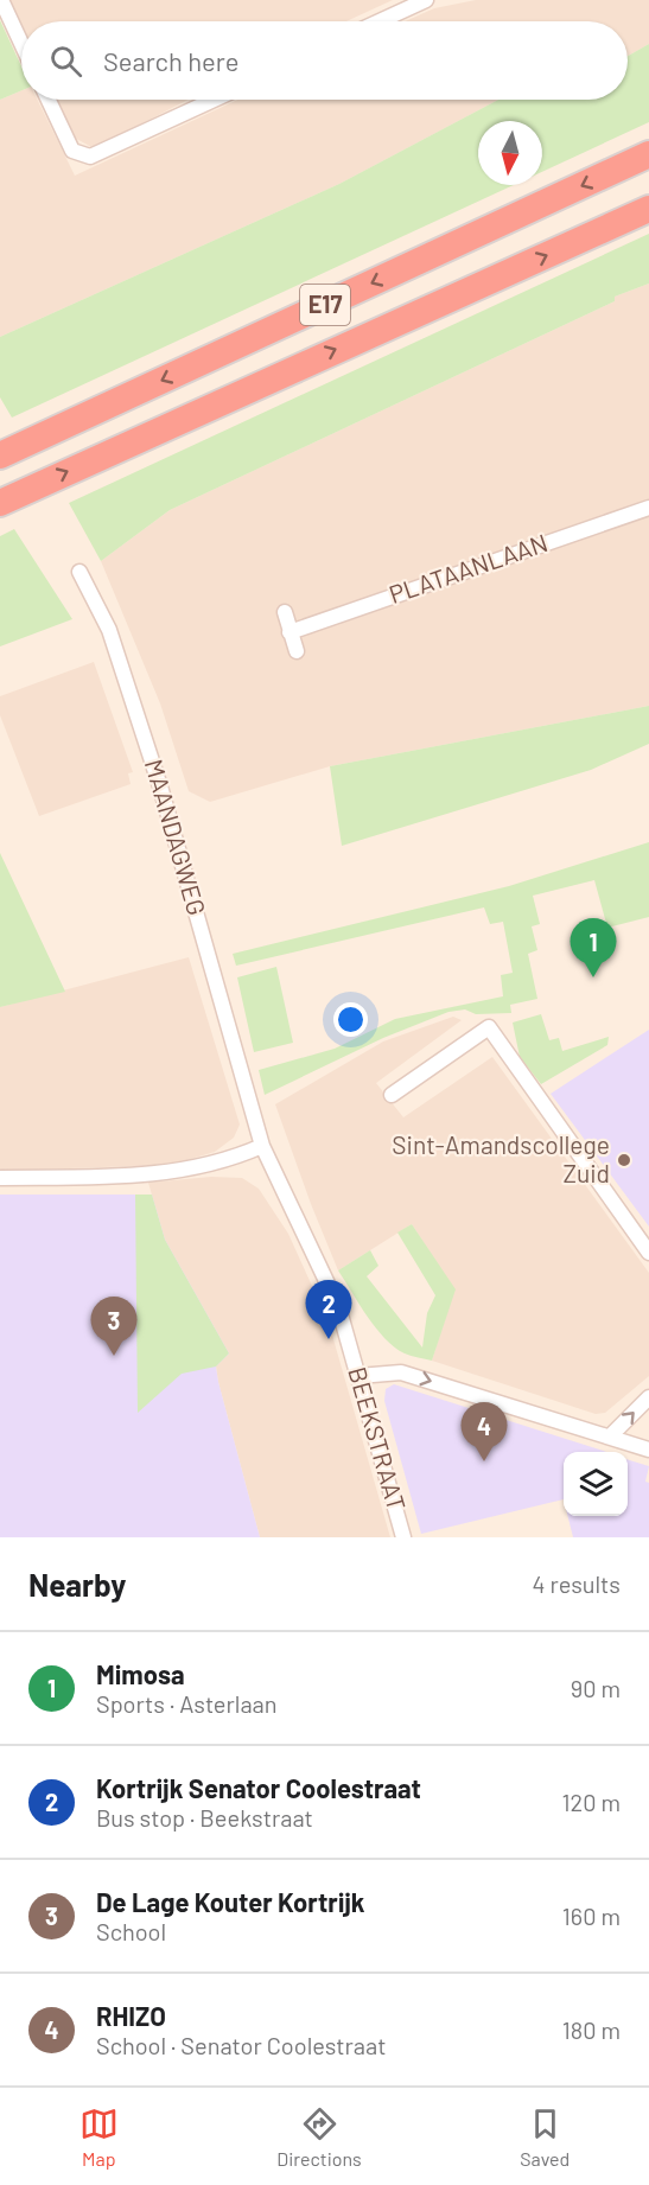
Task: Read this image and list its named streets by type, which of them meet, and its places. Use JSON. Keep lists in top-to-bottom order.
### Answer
{
  "streets": {
    "highway": ["E17"],
    "street": ["PLATAANLAAN", "MAANDAGWEG", "BEEKSTRAAT"]
  },
  "crossings": [
    ["MAANDAGWEG", "BEEKSTRAAT"]
  ],
  "places": ["Sint-Amandscollege Zuid"],
  "north": "bottom",
  "page": {
    "search": "Search here",
    "pins": [
      "1",
      "2",
      "3",
      "4"
    ],
    "heading": ["Nearby", "4 results"],
    "list": [
      {
        "mark": "1",
        "name": "Mimosa",
        "note": "Sports · Asterlaan",
        "value": "90 m"
      },
      {
        "mark": "2",
        "name": "Kortrijk Senator Coolestraat",
        "note": "Bus stop · Beekstraat",
        "value": "120 m"
      },
      {
        "mark": "3",
        "name": "De Lage Kouter Kortrijk",
        "note": "School",
        "value": "160 m"
      },
      {
        "mark": "4",
        "name": "RHIZO",
        "note": "School · Senator Coolestraat",
        "value": "180 m"
      }
    ],
    "nav": ["Map", "Directions", "Saved"]
  }
}
